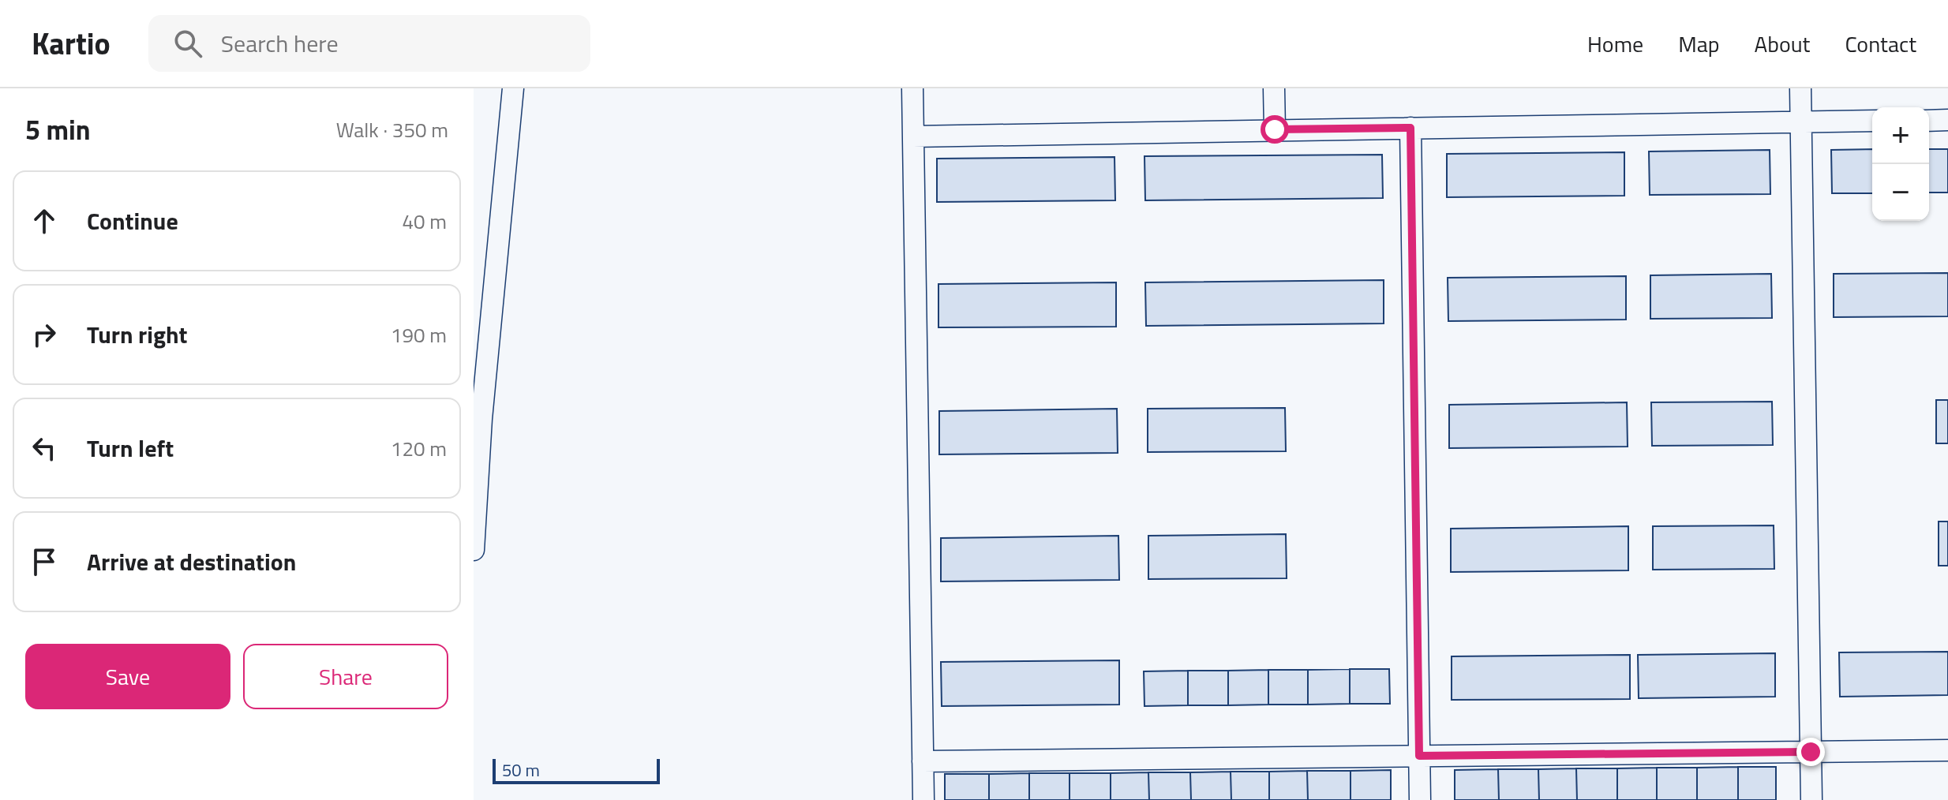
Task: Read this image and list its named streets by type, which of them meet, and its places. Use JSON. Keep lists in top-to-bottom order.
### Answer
{
  "scale_bar": "50 m",
  "page": {
    "header": "Kartio",
    "search": "Search here",
    "nav": [
      "Home",
      "Map",
      "About",
      "Contact"
    ],
    "heading": ["5 min", "Walk · 350 m"],
    "map_buttons": ["+", "−"],
    "list": [
      ["Continue", "40 m"],
      ["Turn right", "190 m"],
      ["Turn left", "120 m"],
      "Arrive at destination"
    ],
    "buttons": ["Save", "Share"],
    "scale": "50 m"
  }
}
